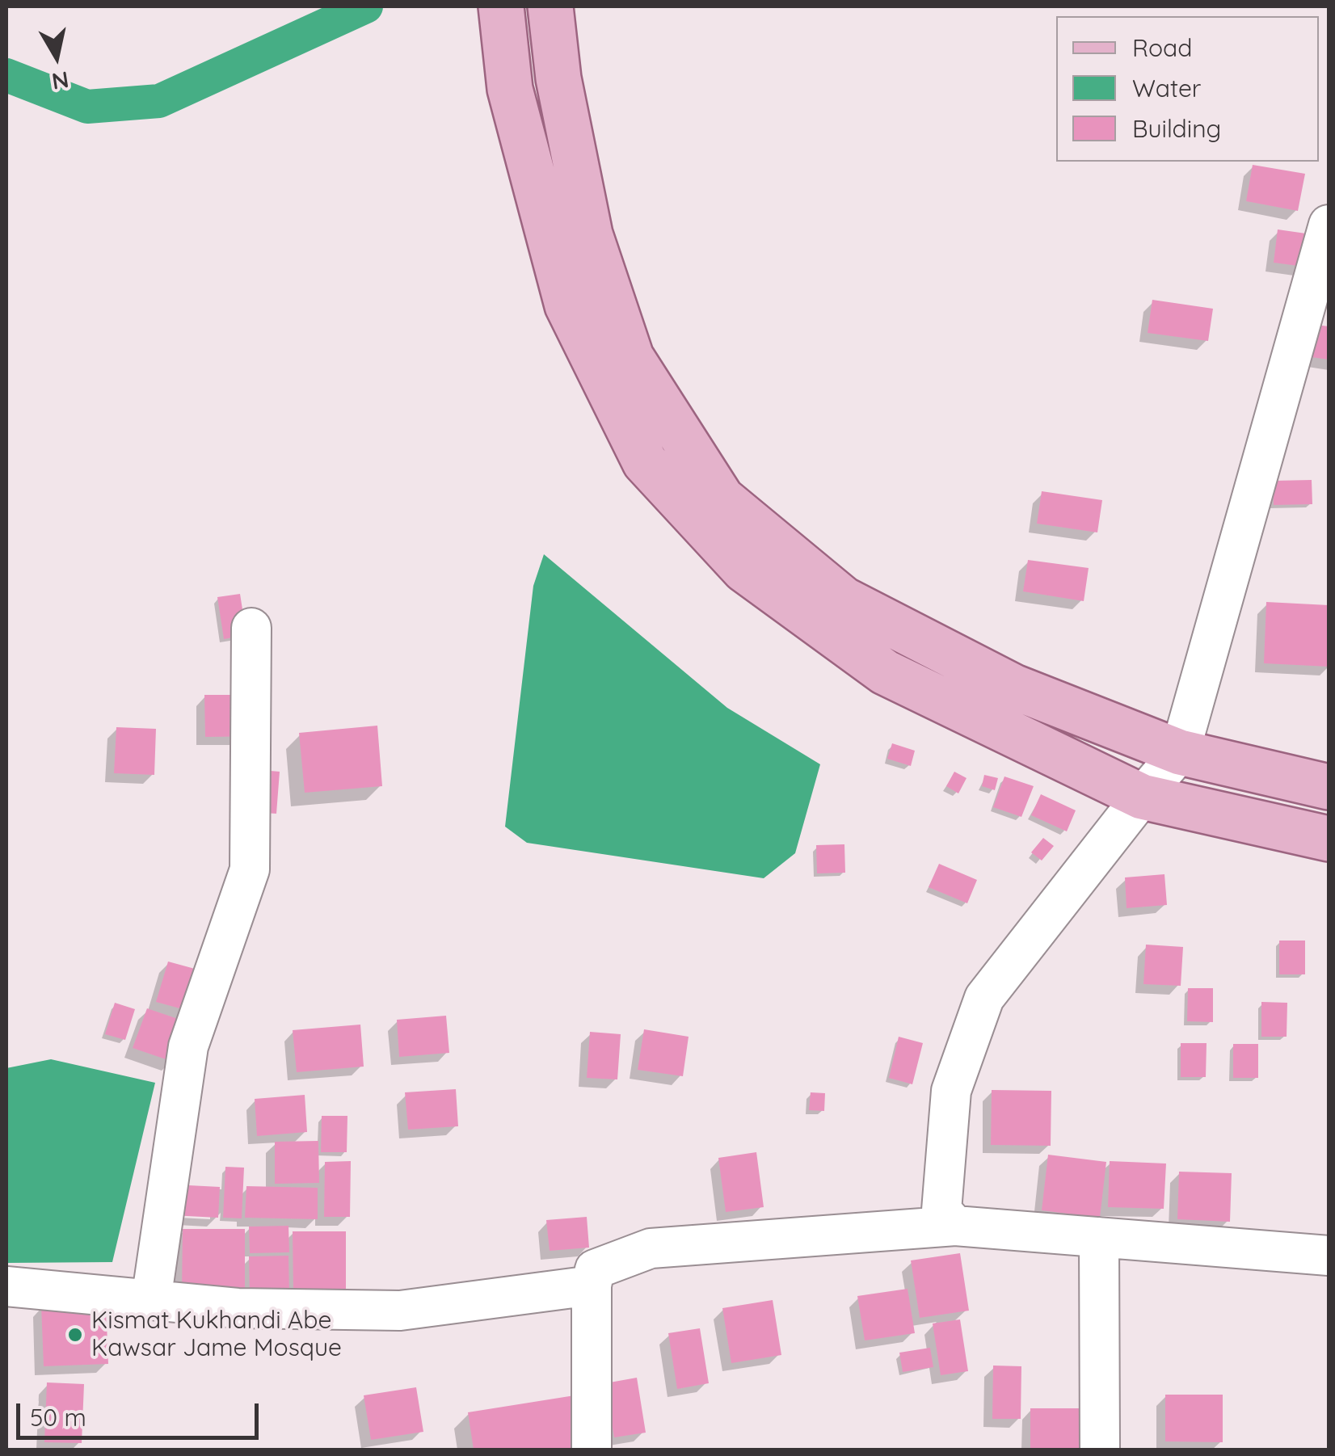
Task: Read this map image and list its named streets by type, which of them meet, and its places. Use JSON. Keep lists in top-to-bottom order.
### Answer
{
  "places": ["Kismat Kukhandi Abe Kawsar Jame Mosque"],
  "legend": ["Road", "Water", "Building"],
  "scale_bar": "50 m",
  "north": "bottom"
}
